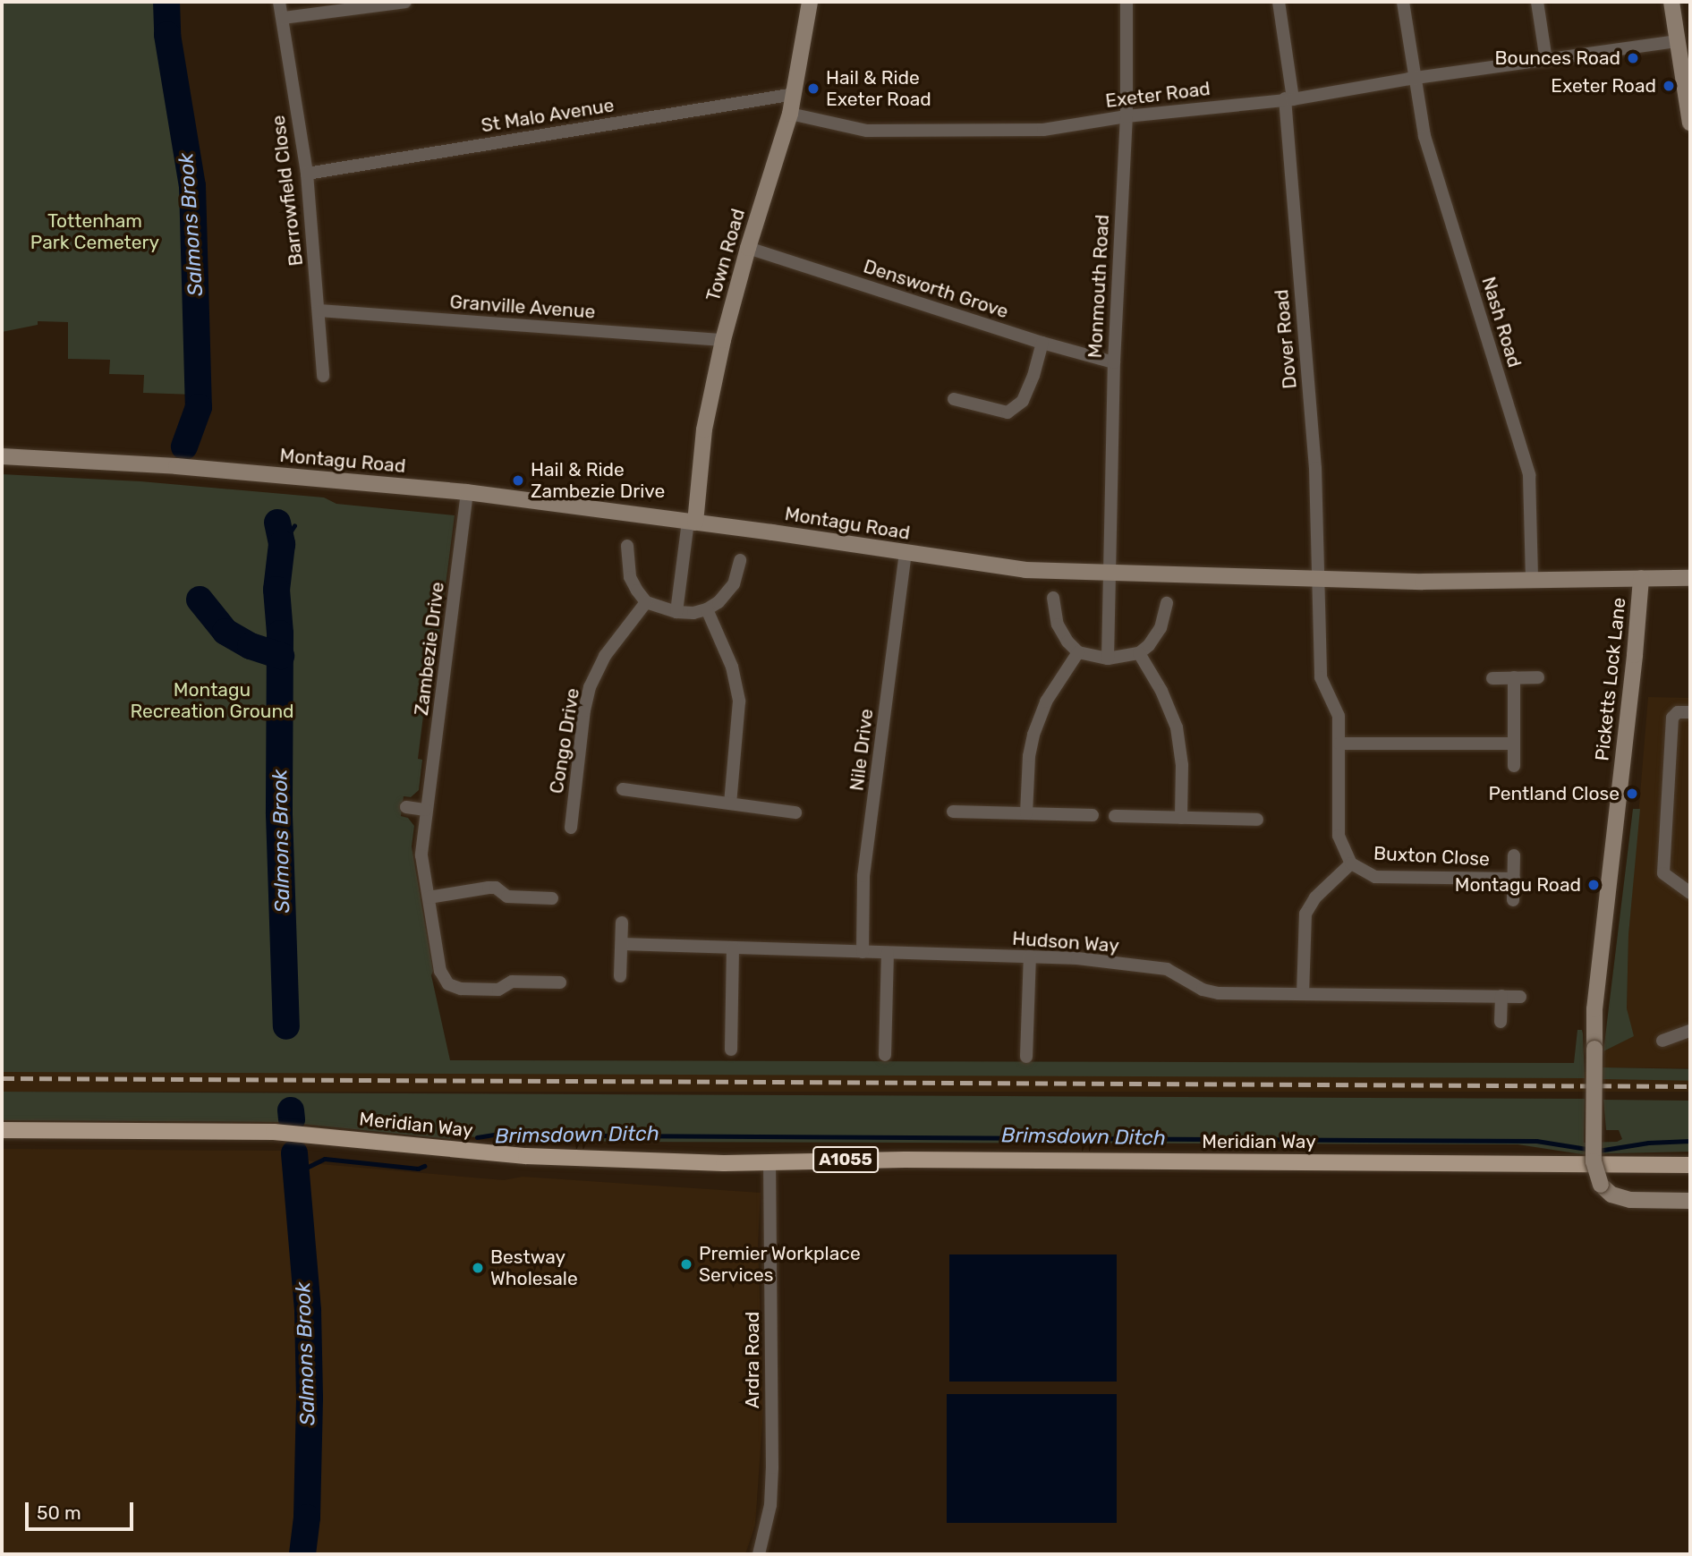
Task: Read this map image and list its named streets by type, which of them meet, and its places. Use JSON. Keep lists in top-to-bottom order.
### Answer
{
  "streets": {
    "main road": [
      "Town Road",
      "Montagu Road",
      "Picketts Lock Lane",
      "Meridian Way",
      "A1055"
    ],
    "street": [
      "Exeter Road",
      "St Malo Avenue",
      "Barrowfield Close",
      "Monmouth Road",
      "Densworth Grove",
      "Granville Avenue",
      "Nash Road",
      "Dover Road",
      "Zambezie Drive",
      "Congo Drive",
      "Nile Drive",
      "Buxton Close",
      "Hudson Way",
      "Ardra Road"
    ]
  },
  "crossings": [
    ["Exeter Road", "Town Road"],
    ["Exeter Road", "Monmouth Road"],
    ["Exeter Road", "Nash Road"],
    ["Exeter Road", "Dover Road"],
    ["St Malo Avenue", "Barrowfield Close"],
    ["St Malo Avenue", "Town Road"],
    ["Barrowfield Close", "Granville Avenue"],
    ["Town Road", "Densworth Grove"],
    ["Town Road", "Granville Avenue"],
    ["Town Road", "Montagu Road"],
    ["Monmouth Road", "Densworth Grove"],
    ["Monmouth Road", "Montagu Road"],
    ["Nash Road", "Montagu Road"],
    ["Dover Road", "Montagu Road"],
    ["Dover Road", "Buxton Close"],
    ["Montagu Road", "Zambezie Drive"],
    ["Montagu Road", "Picketts Lock Lane"],
    ["Montagu Road", "Nile Drive"],
    ["Nile Drive", "Hudson Way"],
    ["Meridian Way", "Ardra Road"]
  ],
  "water": ["Salmons Brook", "Brimsdown Ditch"],
  "parks": ["Tottenham Park Cemetery", "Montagu Recreation Ground"],
  "places": [
    "Bounces Road",
    "Exeter Road",
    "Hail & Ride Exeter Road",
    "Hail & Ride Zambezie Drive",
    "Pentland Close",
    "Montagu Road",
    "Premier Workplace Services",
    "Bestway Wholesale"
  ],
  "scale_bar": "50 m"
}
